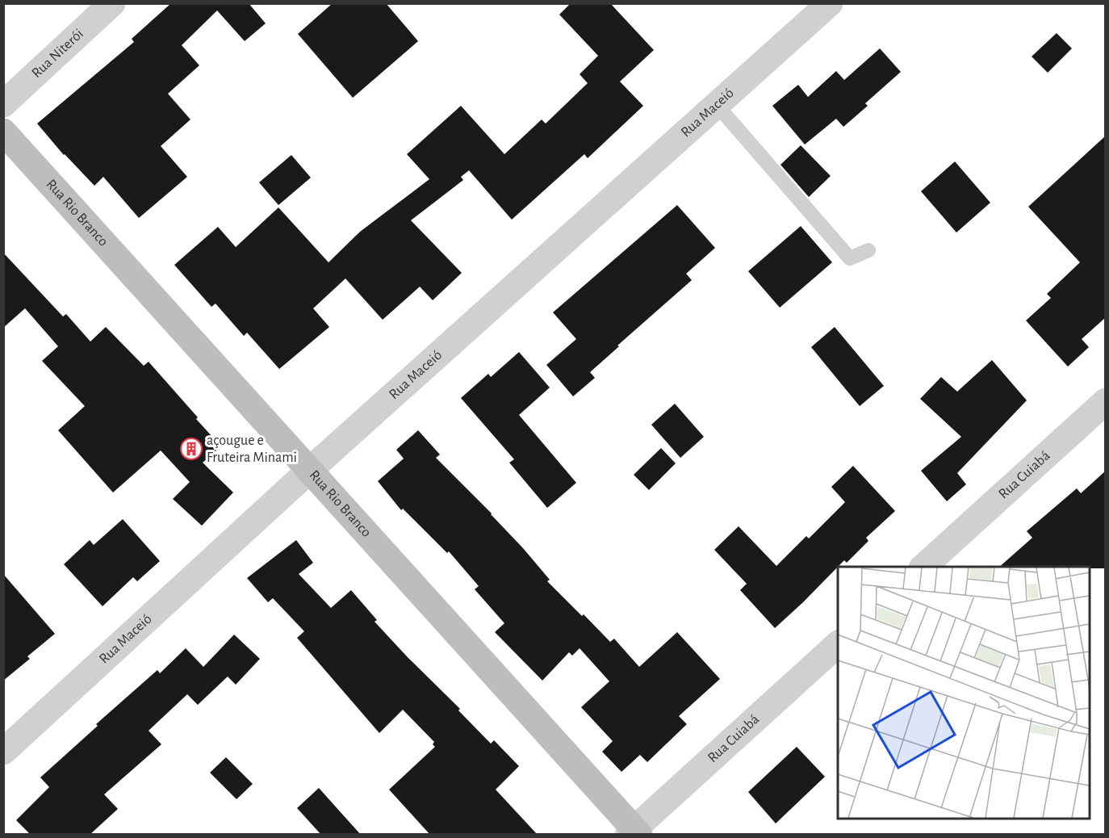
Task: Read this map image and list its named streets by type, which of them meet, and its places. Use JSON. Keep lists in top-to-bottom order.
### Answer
{
  "streets": {
    "street": [
      "Rua Niterói",
      "Rua Maceió",
      "Rua Rio Branco",
      "Rua Cuiabá"
    ]
  },
  "crossings": [
    ["Rua Maceió", "Rua Rio Branco"],
    ["Rua Rio Branco", "Rua Cuiabá"]
  ],
  "places": {
    "building": ["açougue e Fruteira Minami"]
  }
}
